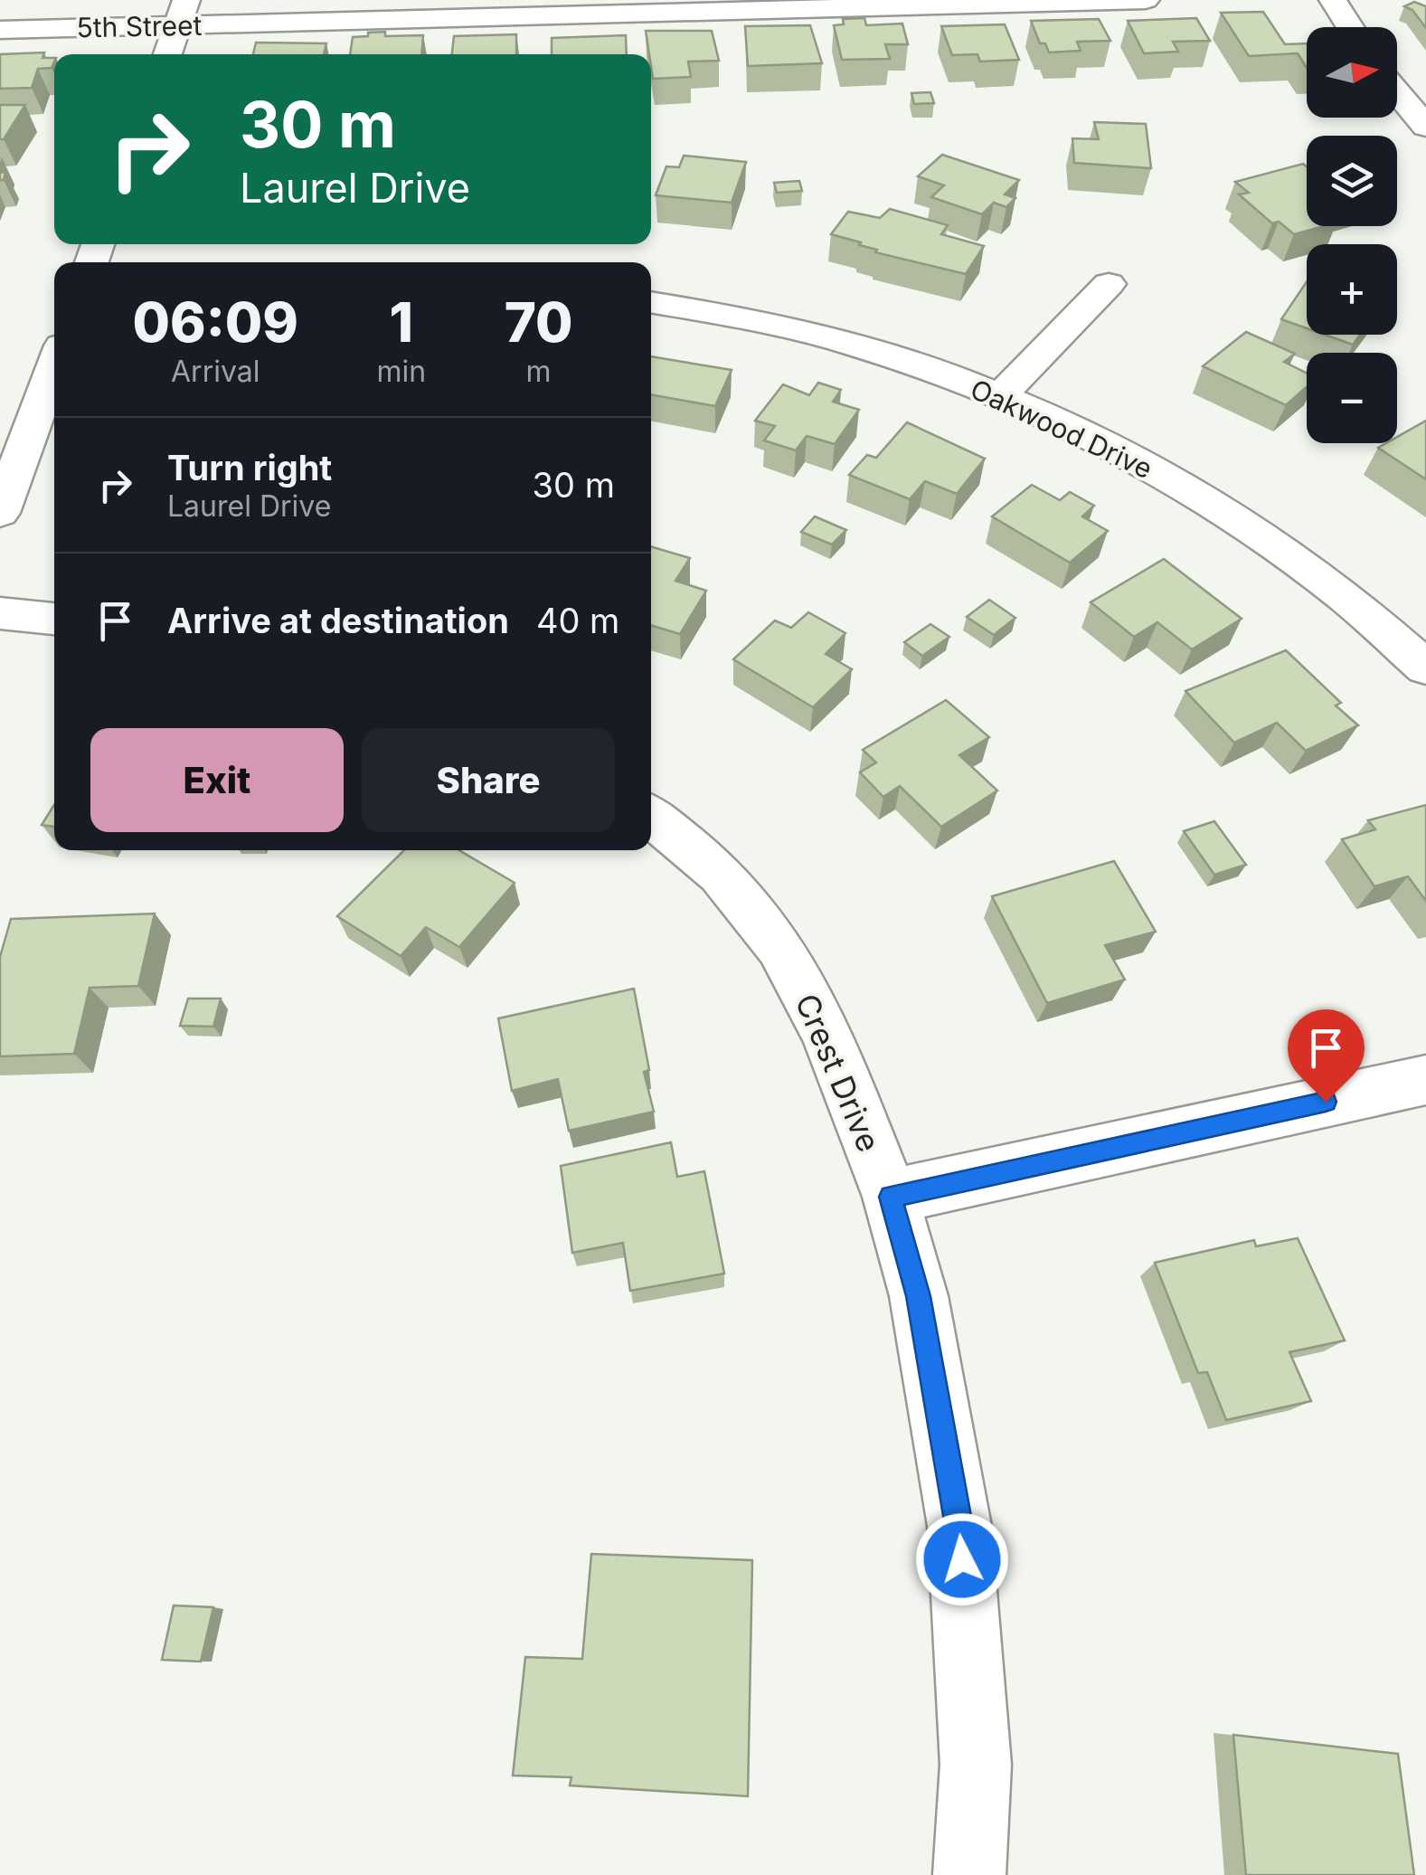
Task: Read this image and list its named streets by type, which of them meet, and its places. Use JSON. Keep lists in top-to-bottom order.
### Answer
{
  "streets": {
    "street": ["5th Street", "Oakwood Drive", "Crest Drive"]
  },
  "north": "right",
  "page": {
    "map_buttons": ["+", "−"],
    "turn": ["30 m", "Laurel Drive"],
    "eta": [
      "06:09",
      "Arrival",
      "1",
      "min",
      "70",
      "m"
    ],
    "list": [
      {
        "name": "Turn right",
        "note": "Laurel Drive",
        "value": "30 m"
      },
      {
        "name": "Arrive at destination",
        "value": "40 m"
      }
    ],
    "buttons": ["Exit", "Share"]
  }
}
